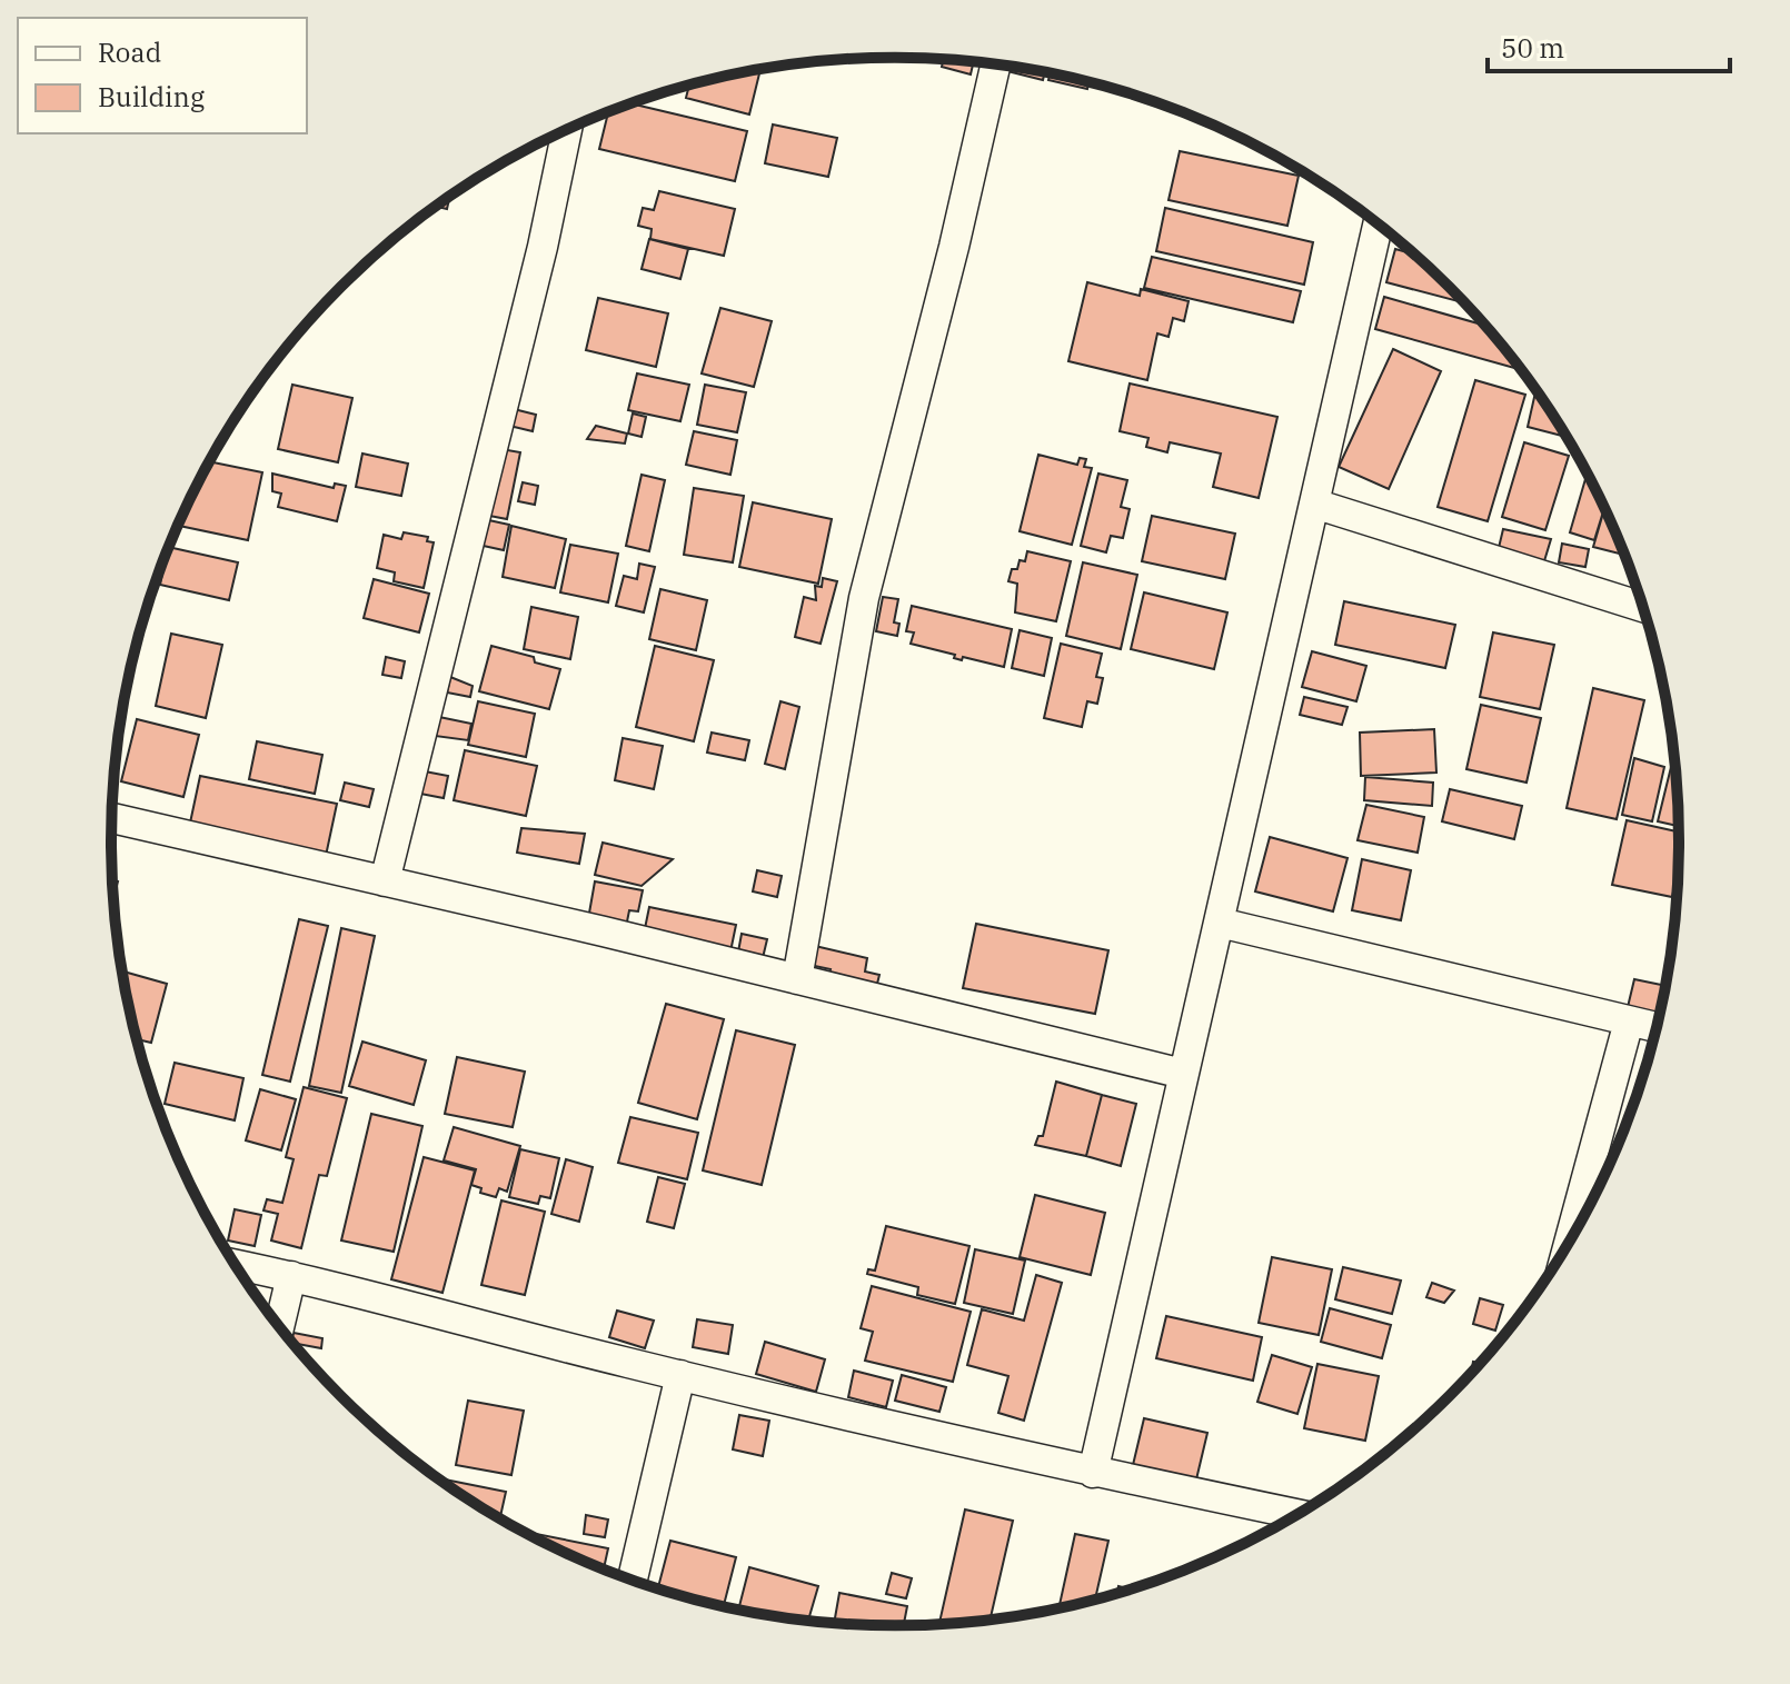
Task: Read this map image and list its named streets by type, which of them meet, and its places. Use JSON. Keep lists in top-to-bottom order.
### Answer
{
  "legend": ["Road", "Building"],
  "scale_bar": "50 m"
}
